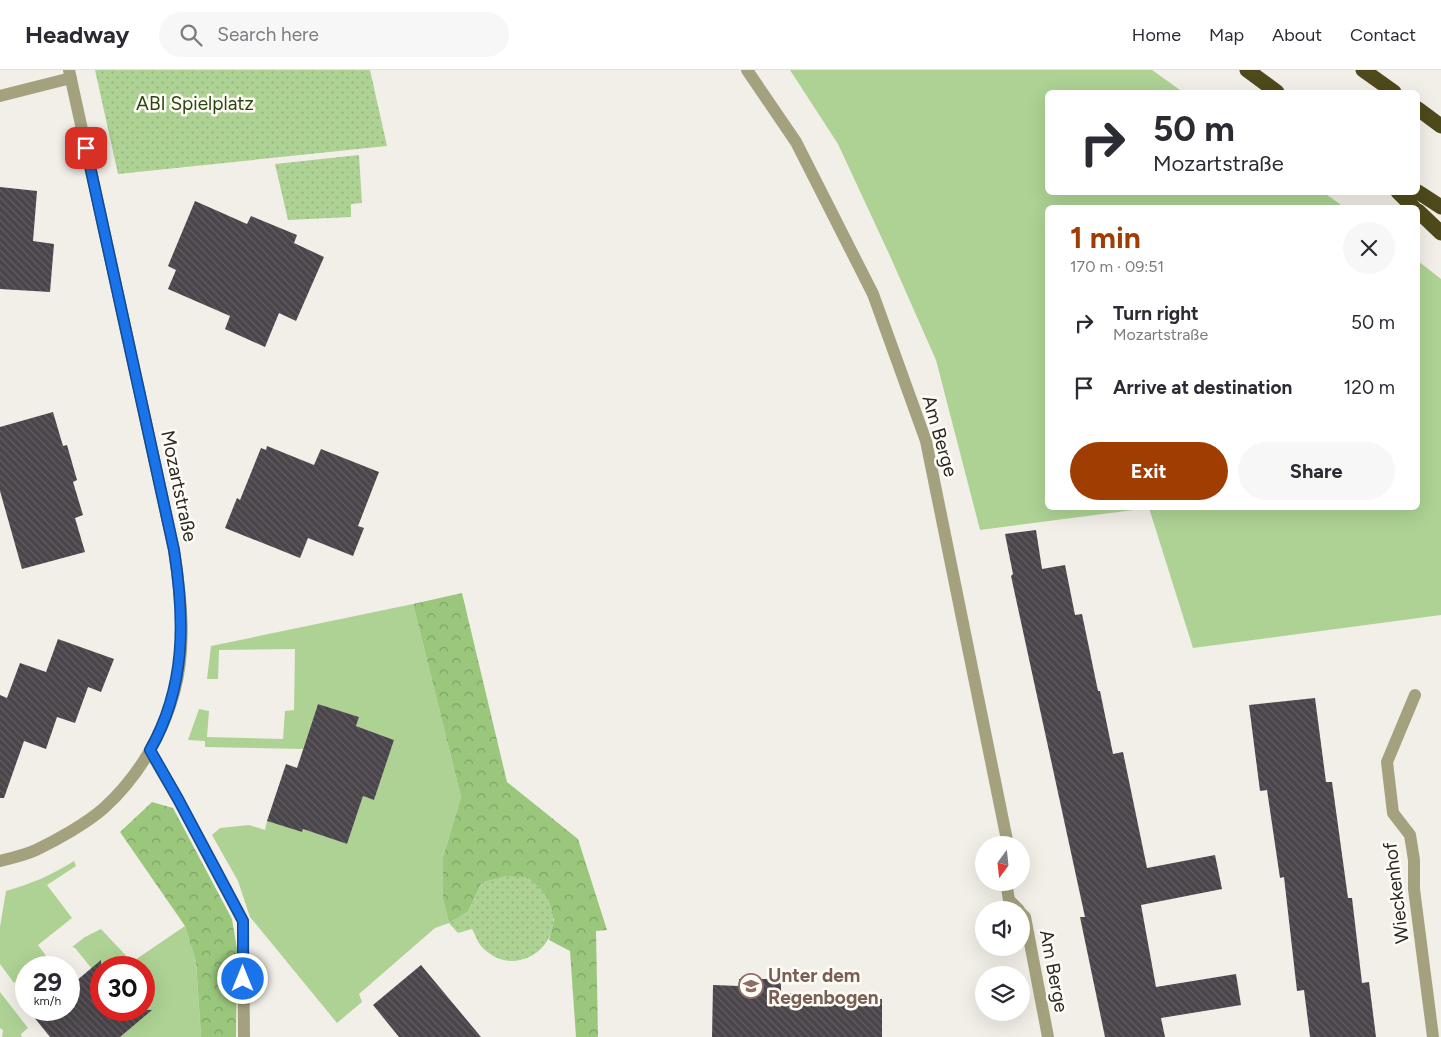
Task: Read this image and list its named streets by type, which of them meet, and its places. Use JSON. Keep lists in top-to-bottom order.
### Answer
{
  "streets": {
    "street": ["Am Berge", "Mozartstraße", "Wieckenhof"]
  },
  "parks": ["ABI Spielplatz"],
  "places": {
    "school or university": ["Unter dem Regenbogen"]
  },
  "north": "bottom",
  "page": {
    "header": "Headway",
    "search": "Search here",
    "nav": [
      "Home",
      "Map",
      "About",
      "Contact"
    ],
    "turn": ["50 m", "Mozartstraße"],
    "heading": ["1 min", "170 m · 09:51"],
    "list": [
      {
        "name": "Turn right",
        "note": "Mozartstraße",
        "value": "50 m"
      },
      {
        "name": "Arrive at destination",
        "value": "120 m"
      }
    ],
    "buttons": ["Exit", "Share"],
    "speed": "29 km/h",
    "limit": "30"
  }
}
